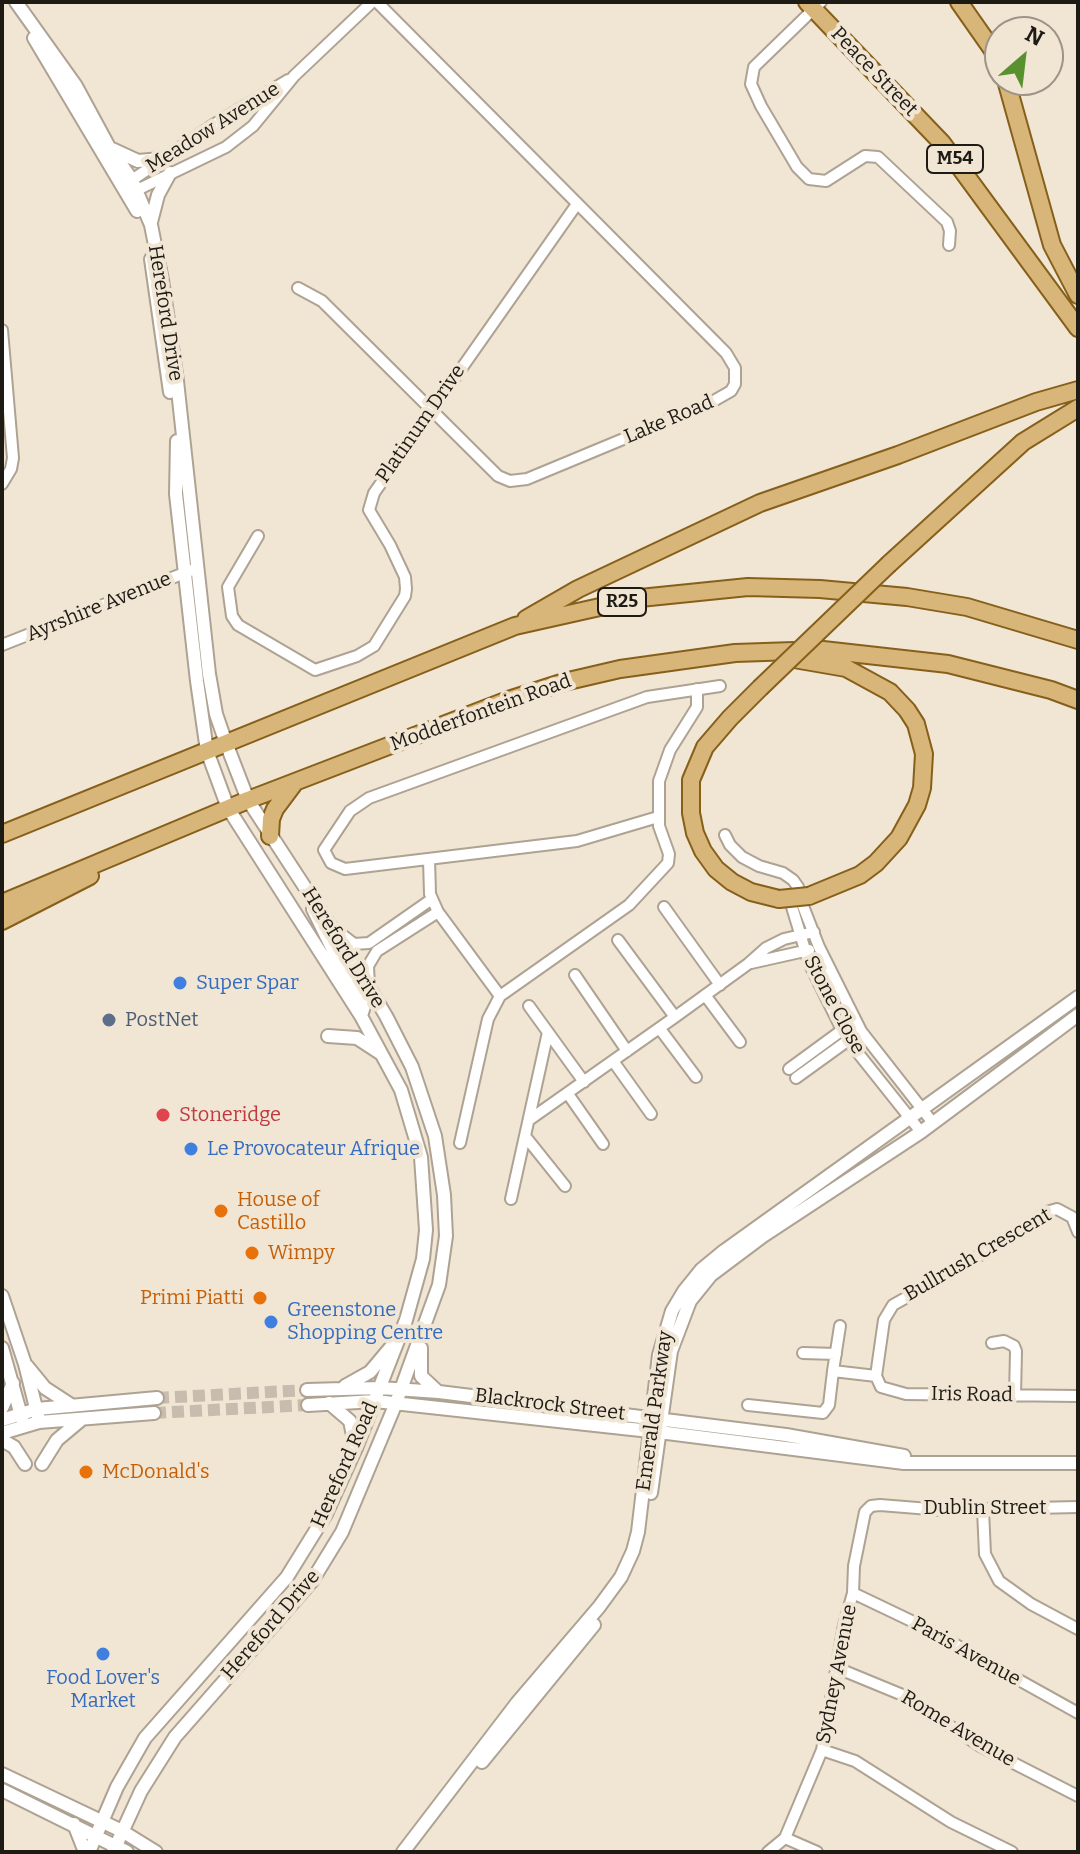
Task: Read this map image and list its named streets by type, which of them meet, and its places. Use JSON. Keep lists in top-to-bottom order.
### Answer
{
  "streets": {
    "main road": [
      "Peace Street",
      "M54",
      "R25",
      "Modderfontein Road"
    ],
    "street": [
      "Meadow Avenue",
      "Hereford Drive",
      "Lake Road",
      "Platinum Drive",
      "Ayrshire Avenue",
      "Stone Close",
      "Bullrush Crescent",
      "Iris Road",
      "Blackrock Street",
      "Emerald Parkway",
      "Hereford Road",
      "Dublin Street",
      "Paris Avenue",
      "Sydney Avenue",
      "Rome Avenue"
    ]
  },
  "crossings": [
    ["Meadow Avenue", "Hereford Drive"],
    ["Meadow Avenue", "Lake Road"],
    ["Hereford Drive", "R25"],
    ["Hereford Drive", "Ayrshire Avenue"],
    ["Hereford Drive", "Modderfontein Road"],
    ["Hereford Drive", "Blackrock Street"],
    ["Hereford Drive", "Hereford Road"],
    ["Lake Road", "Platinum Drive"],
    ["Stone Close", "Emerald Parkway"],
    ["Bullrush Crescent", "Iris Road"],
    ["Blackrock Street", "Emerald Parkway"],
    ["Blackrock Street", "Hereford Road"],
    ["Dublin Street", "Sydney Avenue"],
    ["Paris Avenue", "Sydney Avenue"],
    ["Sydney Avenue", "Rome Avenue"]
  ],
  "places": [
    "Super Spar",
    "PostNet",
    "Stoneridge",
    "Le Provocateur Afrique",
    "House of Castillo",
    "Wimpy",
    "Primi Piatti",
    "Greenstone Shopping Centre",
    "McDonald's",
    "Food Lover's Market"
  ],
  "north": "top right"
}
